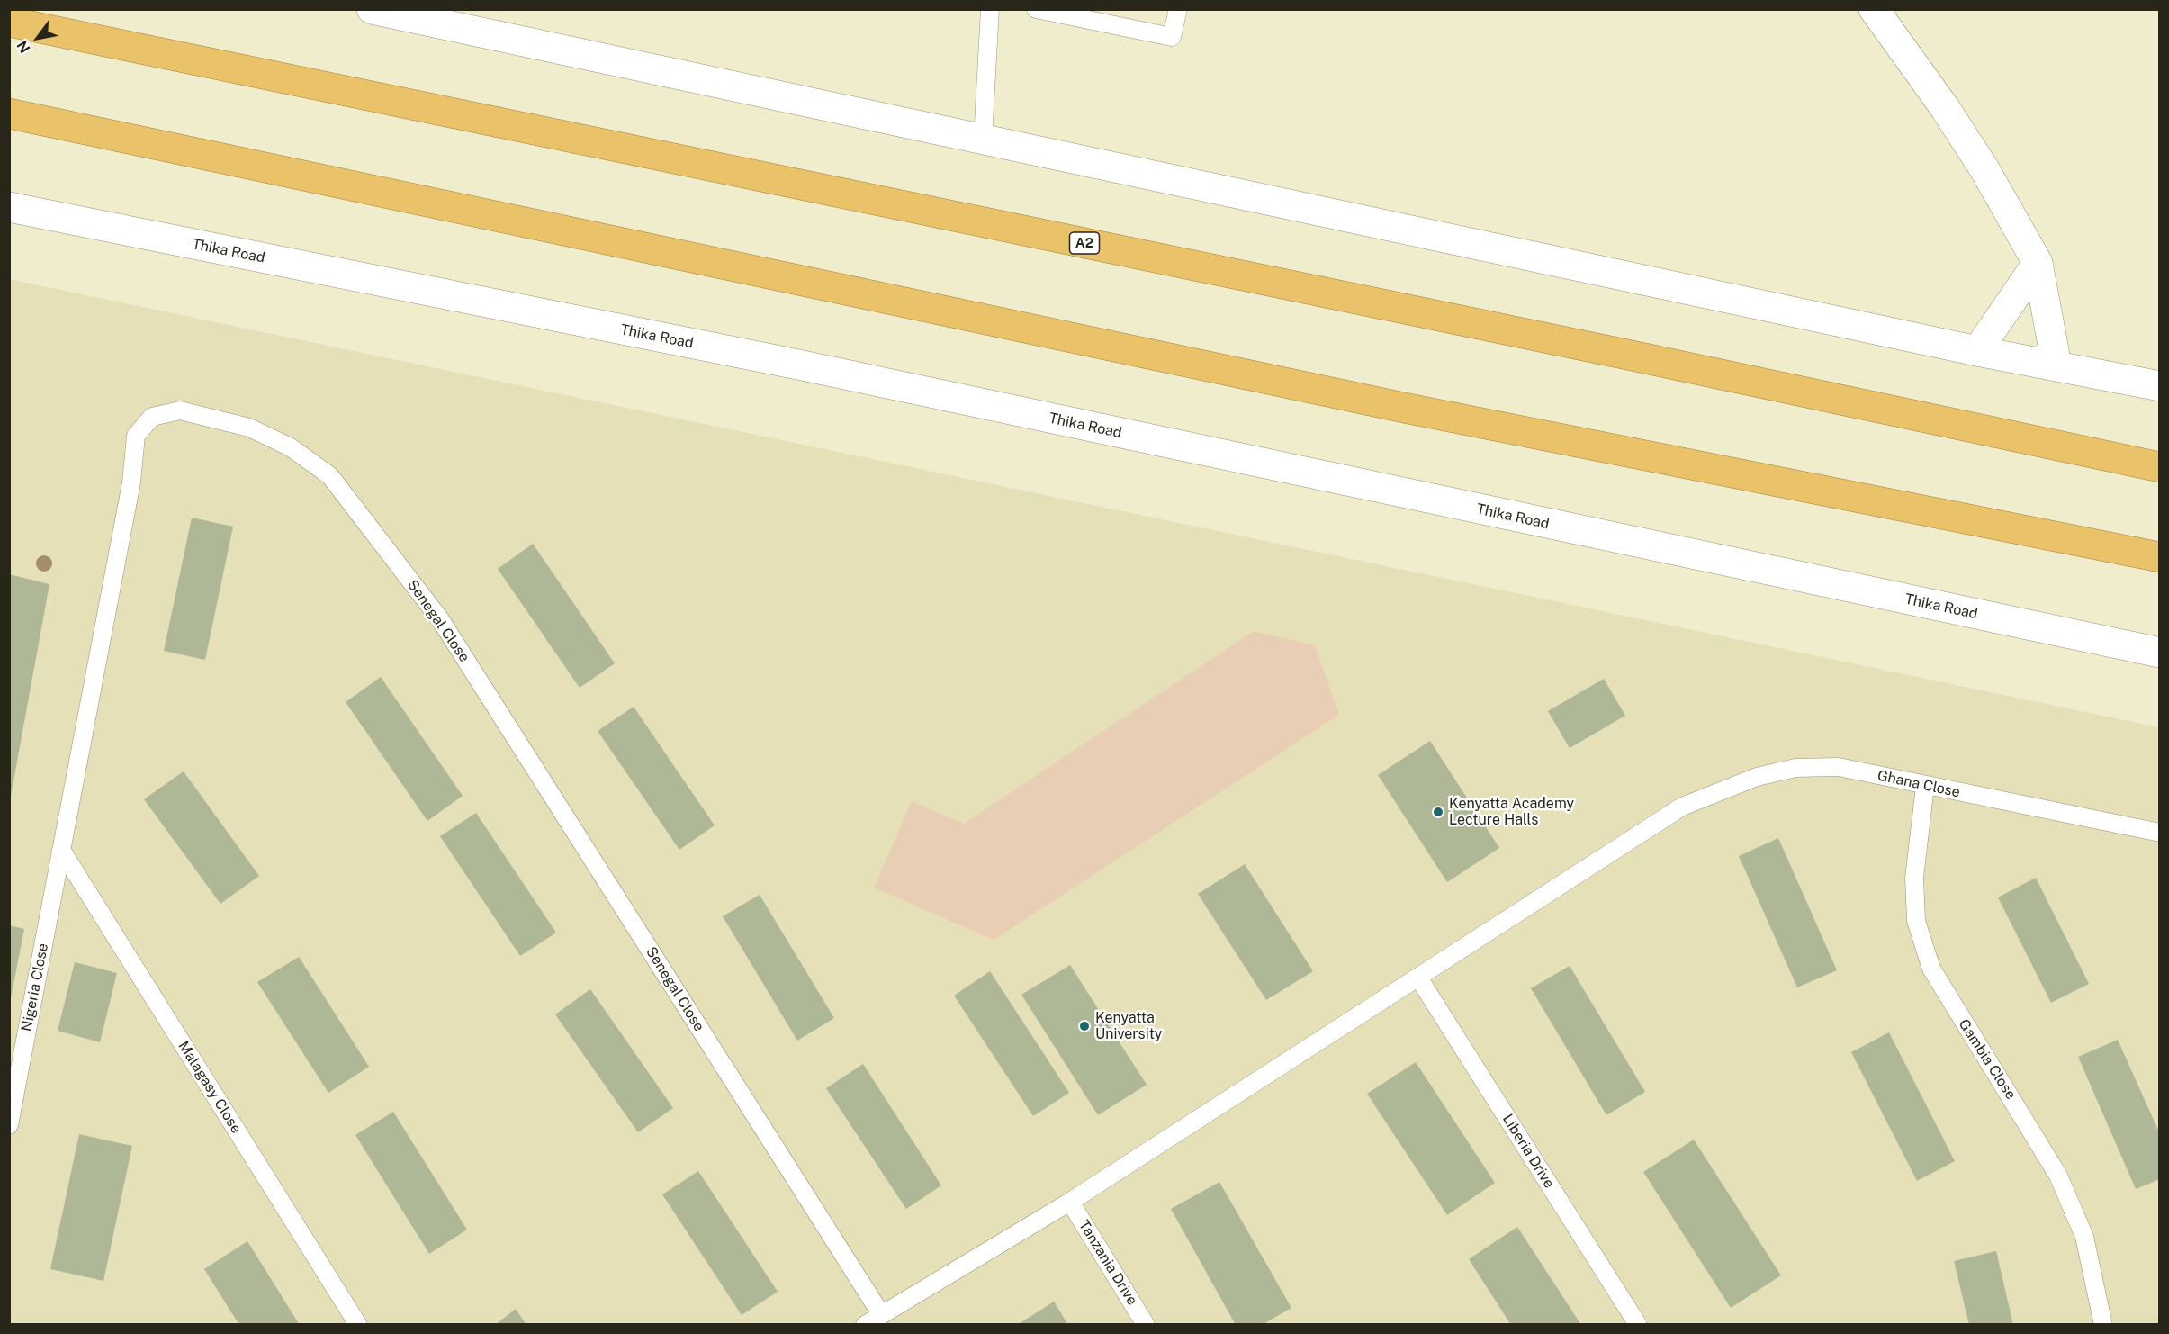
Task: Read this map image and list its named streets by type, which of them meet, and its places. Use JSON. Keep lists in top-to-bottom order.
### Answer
{
  "streets": {
    "highway": ["A2"],
    "main road": ["Thika Road"],
    "lane": [
      "Senegal Close",
      "Ghana Close",
      "Nigeria Close",
      "Gambia Close",
      "Malagasy Close",
      "Liberia Drive",
      "Tanzania Drive"
    ]
  },
  "crossings": [
    ["Senegal Close", "Ghana Close"],
    ["Senegal Close", "Nigeria Close"],
    ["Senegal Close", "Malagasy Close"],
    ["Ghana Close", "Gambia Close"],
    ["Ghana Close", "Liberia Drive"],
    ["Ghana Close", "Tanzania Drive"],
    ["Nigeria Close", "Malagasy Close"]
  ],
  "places": ["Kenyatta Academy Lecture Halls", "Kenyatta University"],
  "north": "bottom left"
}
